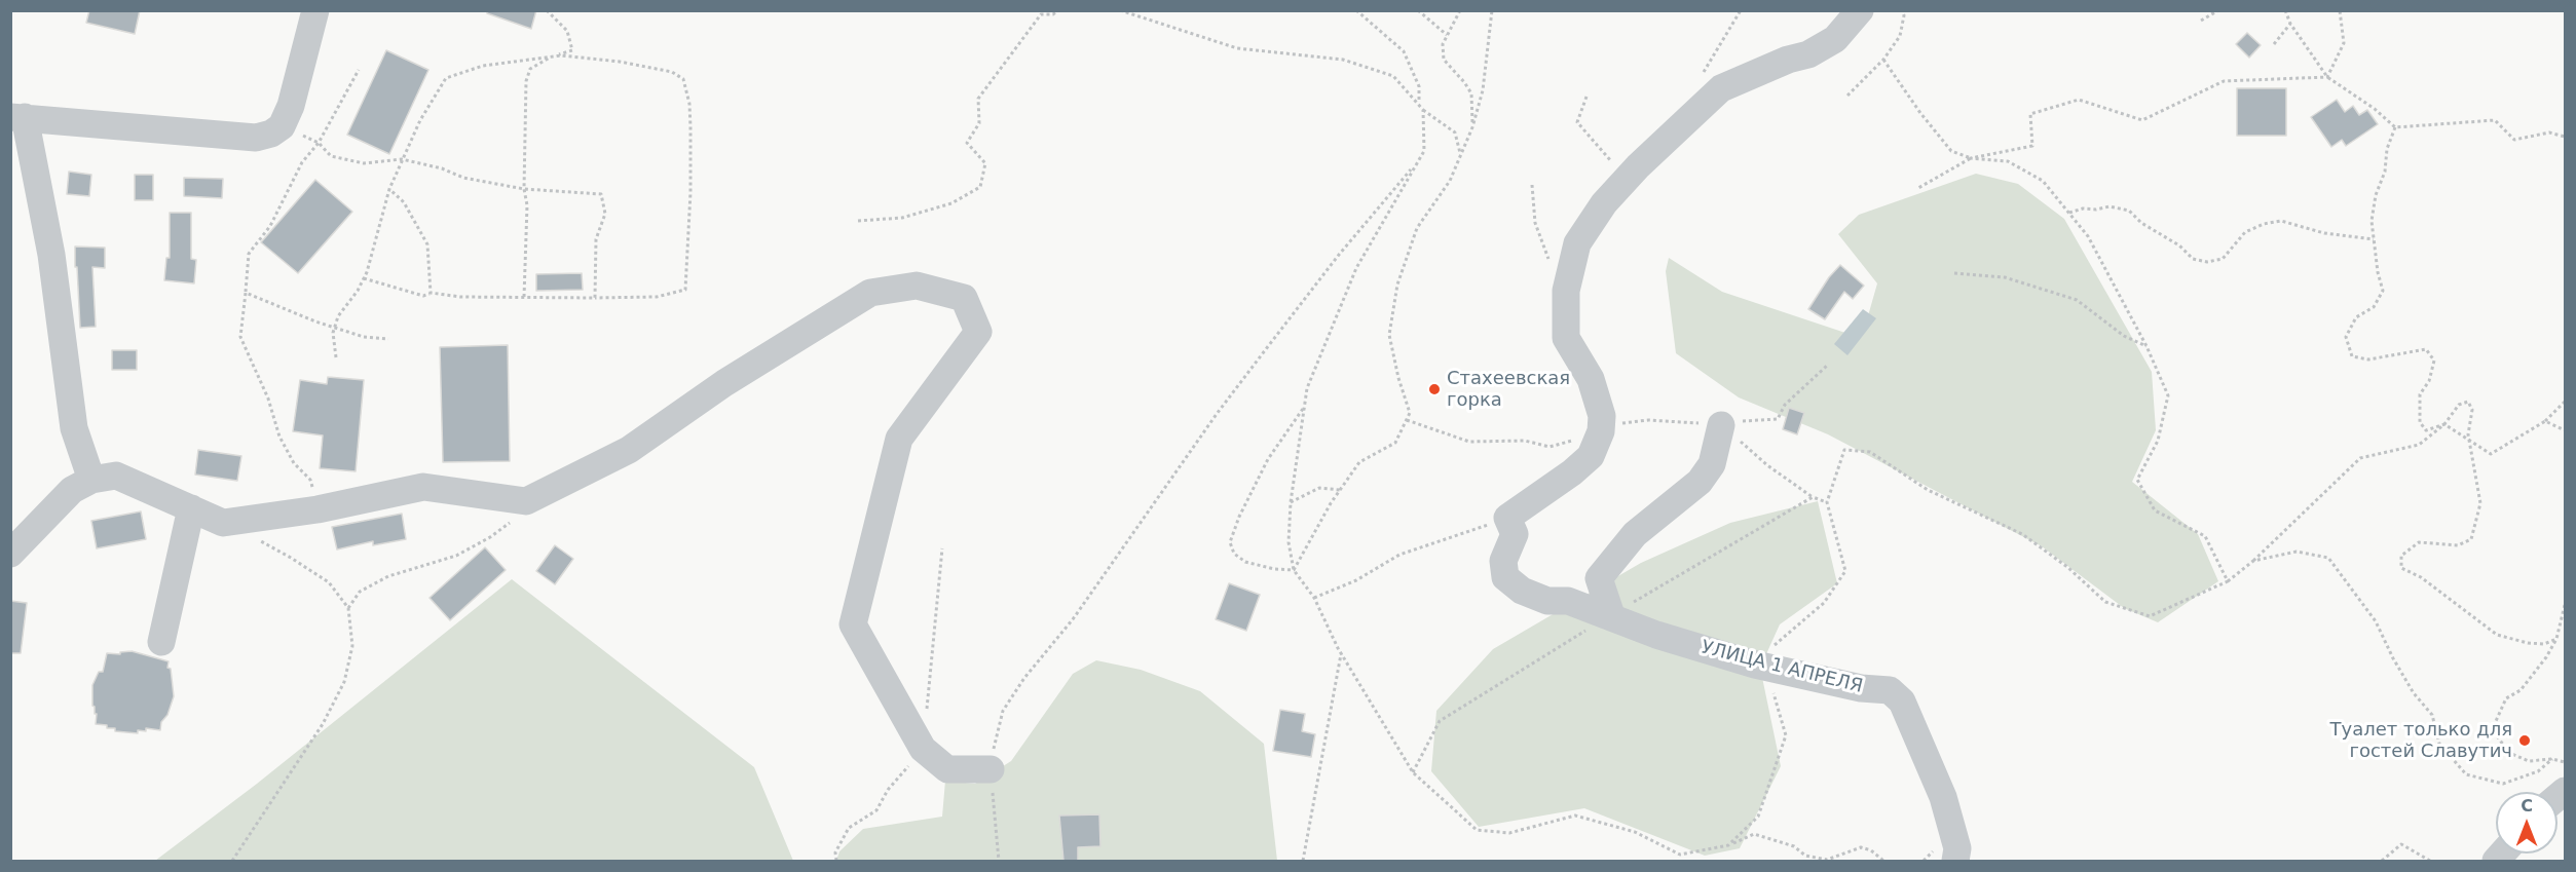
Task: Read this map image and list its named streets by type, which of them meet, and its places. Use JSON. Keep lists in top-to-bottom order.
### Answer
{
  "streets": {
    "street": ["УЛИЦА 1 АПРЕЛЯ"]
  },
  "places": ["Стахеевская горка", "Туалет только для гостей Славутич"],
  "north": "top"
}
